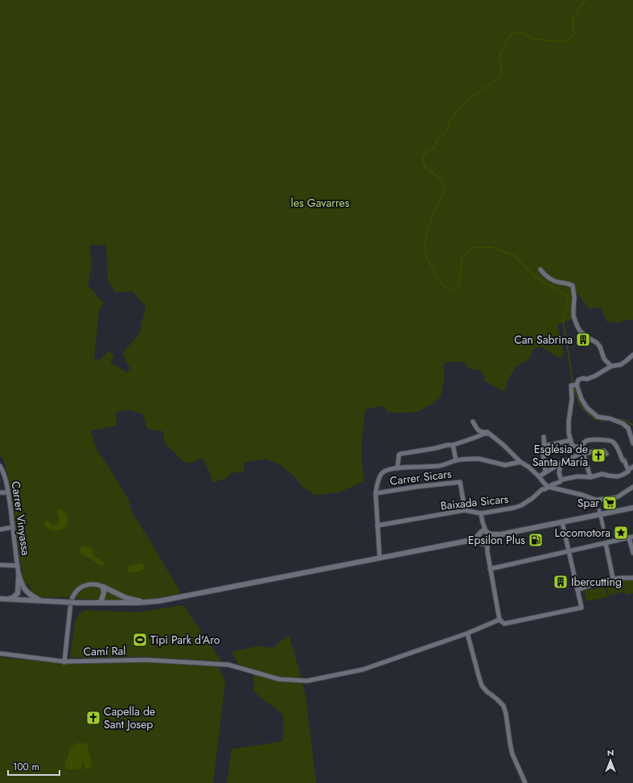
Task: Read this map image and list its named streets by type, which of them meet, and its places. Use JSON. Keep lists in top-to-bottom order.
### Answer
{
  "streets": {
    "street": [
      "Carrer Sicars",
      "Baixada Sicars",
      "Carrer Vinyassa",
      "Camí Ral"
    ]
  },
  "crossings": [
    ["Carrer Sicars", "Baixada Sicars"]
  ],
  "parks": ["les Gavarres"],
  "places": {
    "building": ["Can Sabrina", "Ibercutting"],
    "church": ["Església de Santa María", "Capella de Sant Josep"],
    "supermarket": ["Spar"],
    "place": ["Locomotora"],
    "fuel station": ["Epsilon Plus"],
    "sports": ["Tipi Park d'Aro"]
  },
  "scale_bar": "100 m",
  "north": "top"
}
